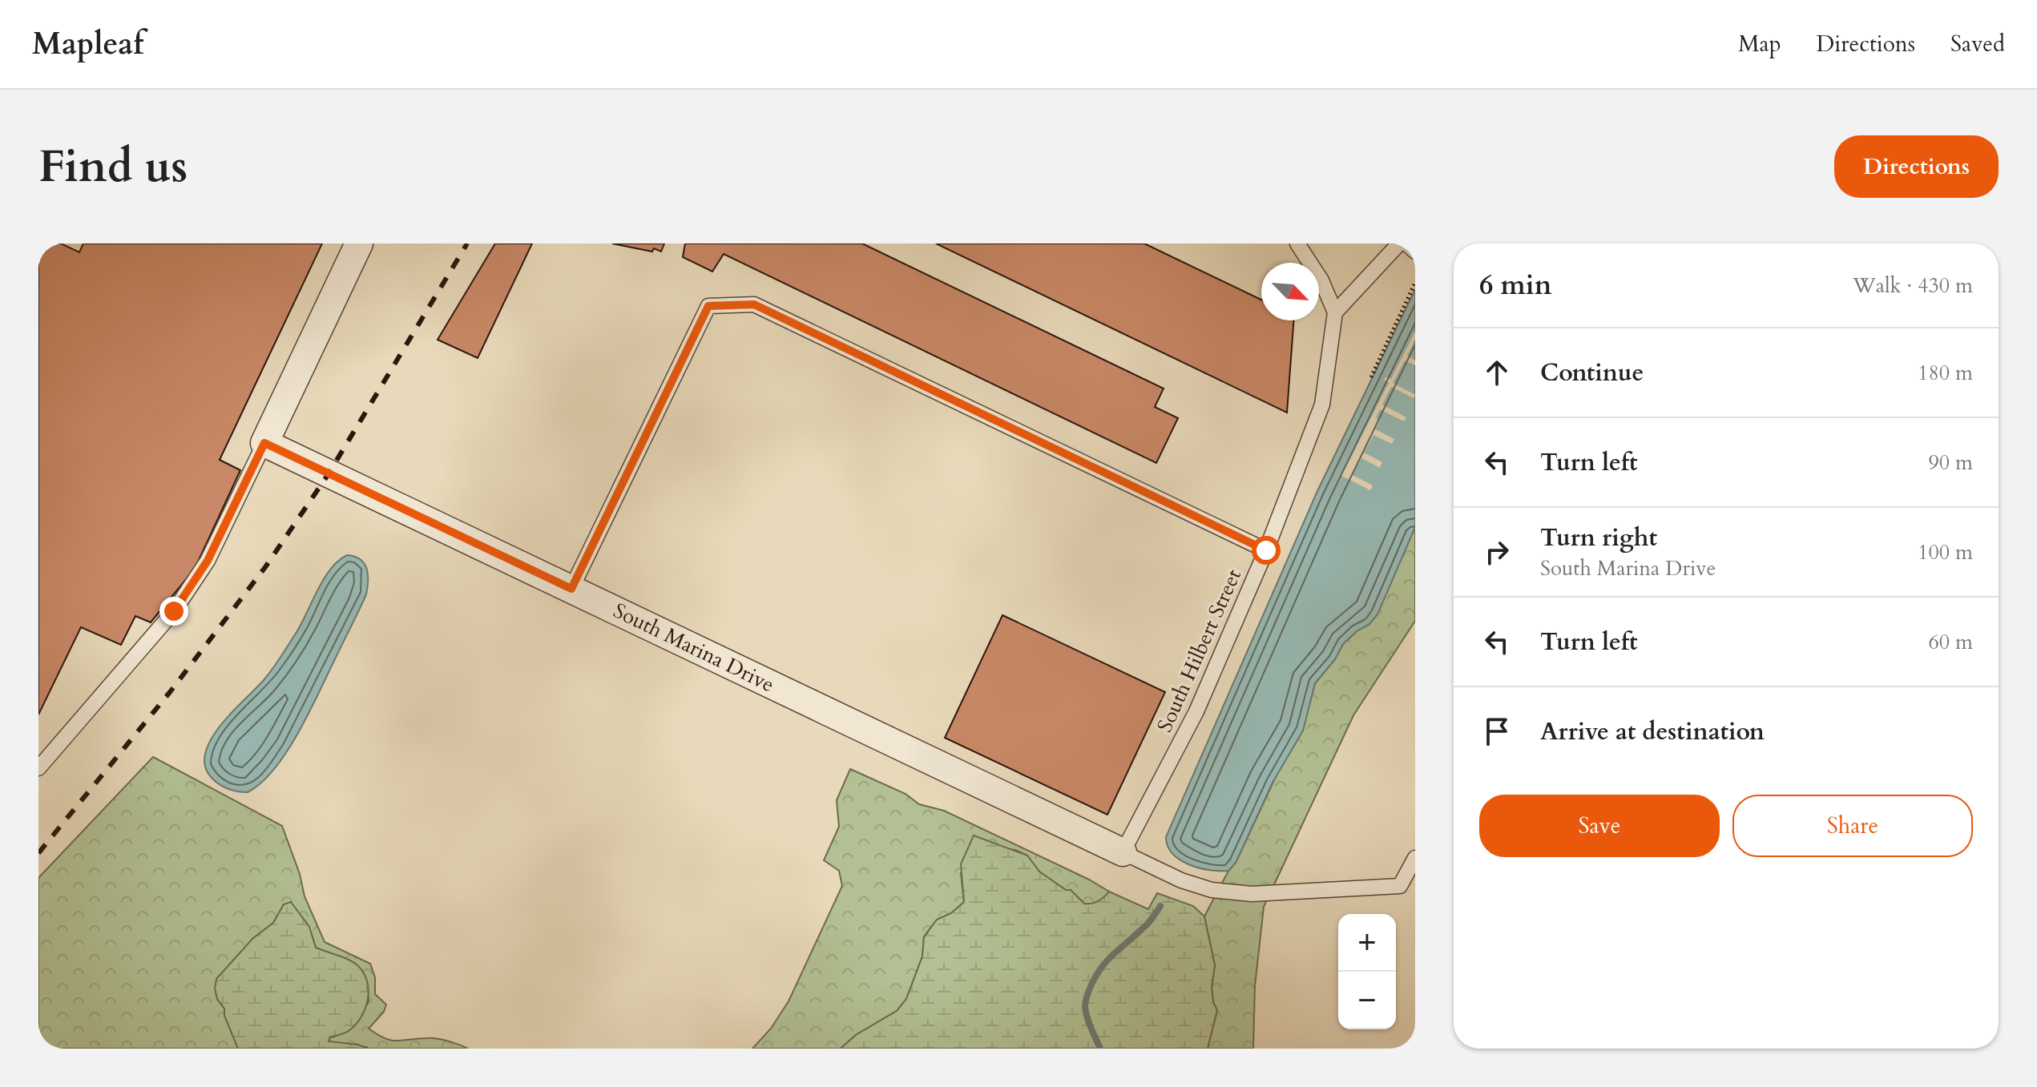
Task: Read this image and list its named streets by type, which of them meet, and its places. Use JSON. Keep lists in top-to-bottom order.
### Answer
{
  "streets": {
    "street": ["South Marina Drive"],
    "lane": ["South Hilbert Street"]
  },
  "crossings": [
    ["South Marina Drive", "South Hilbert Street"]
  ],
  "north": "bottom right",
  "page": {
    "header": "Mapleaf",
    "nav": ["Map", "Directions", "Saved"],
    "buttons": [
      "Directions",
      ["Save", "Share"]
    ],
    "title": "Find us",
    "heading": ["6 min", "Walk · 430 m"],
    "list": [
      ["Continue", "180 m"],
      ["Turn left", "90 m"],
      ["Turn right", "South Marina Drive", "100 m"],
      ["Turn left", "60 m"],
      "Arrive at destination"
    ],
    "map_buttons": ["+", "−"]
  }
}
